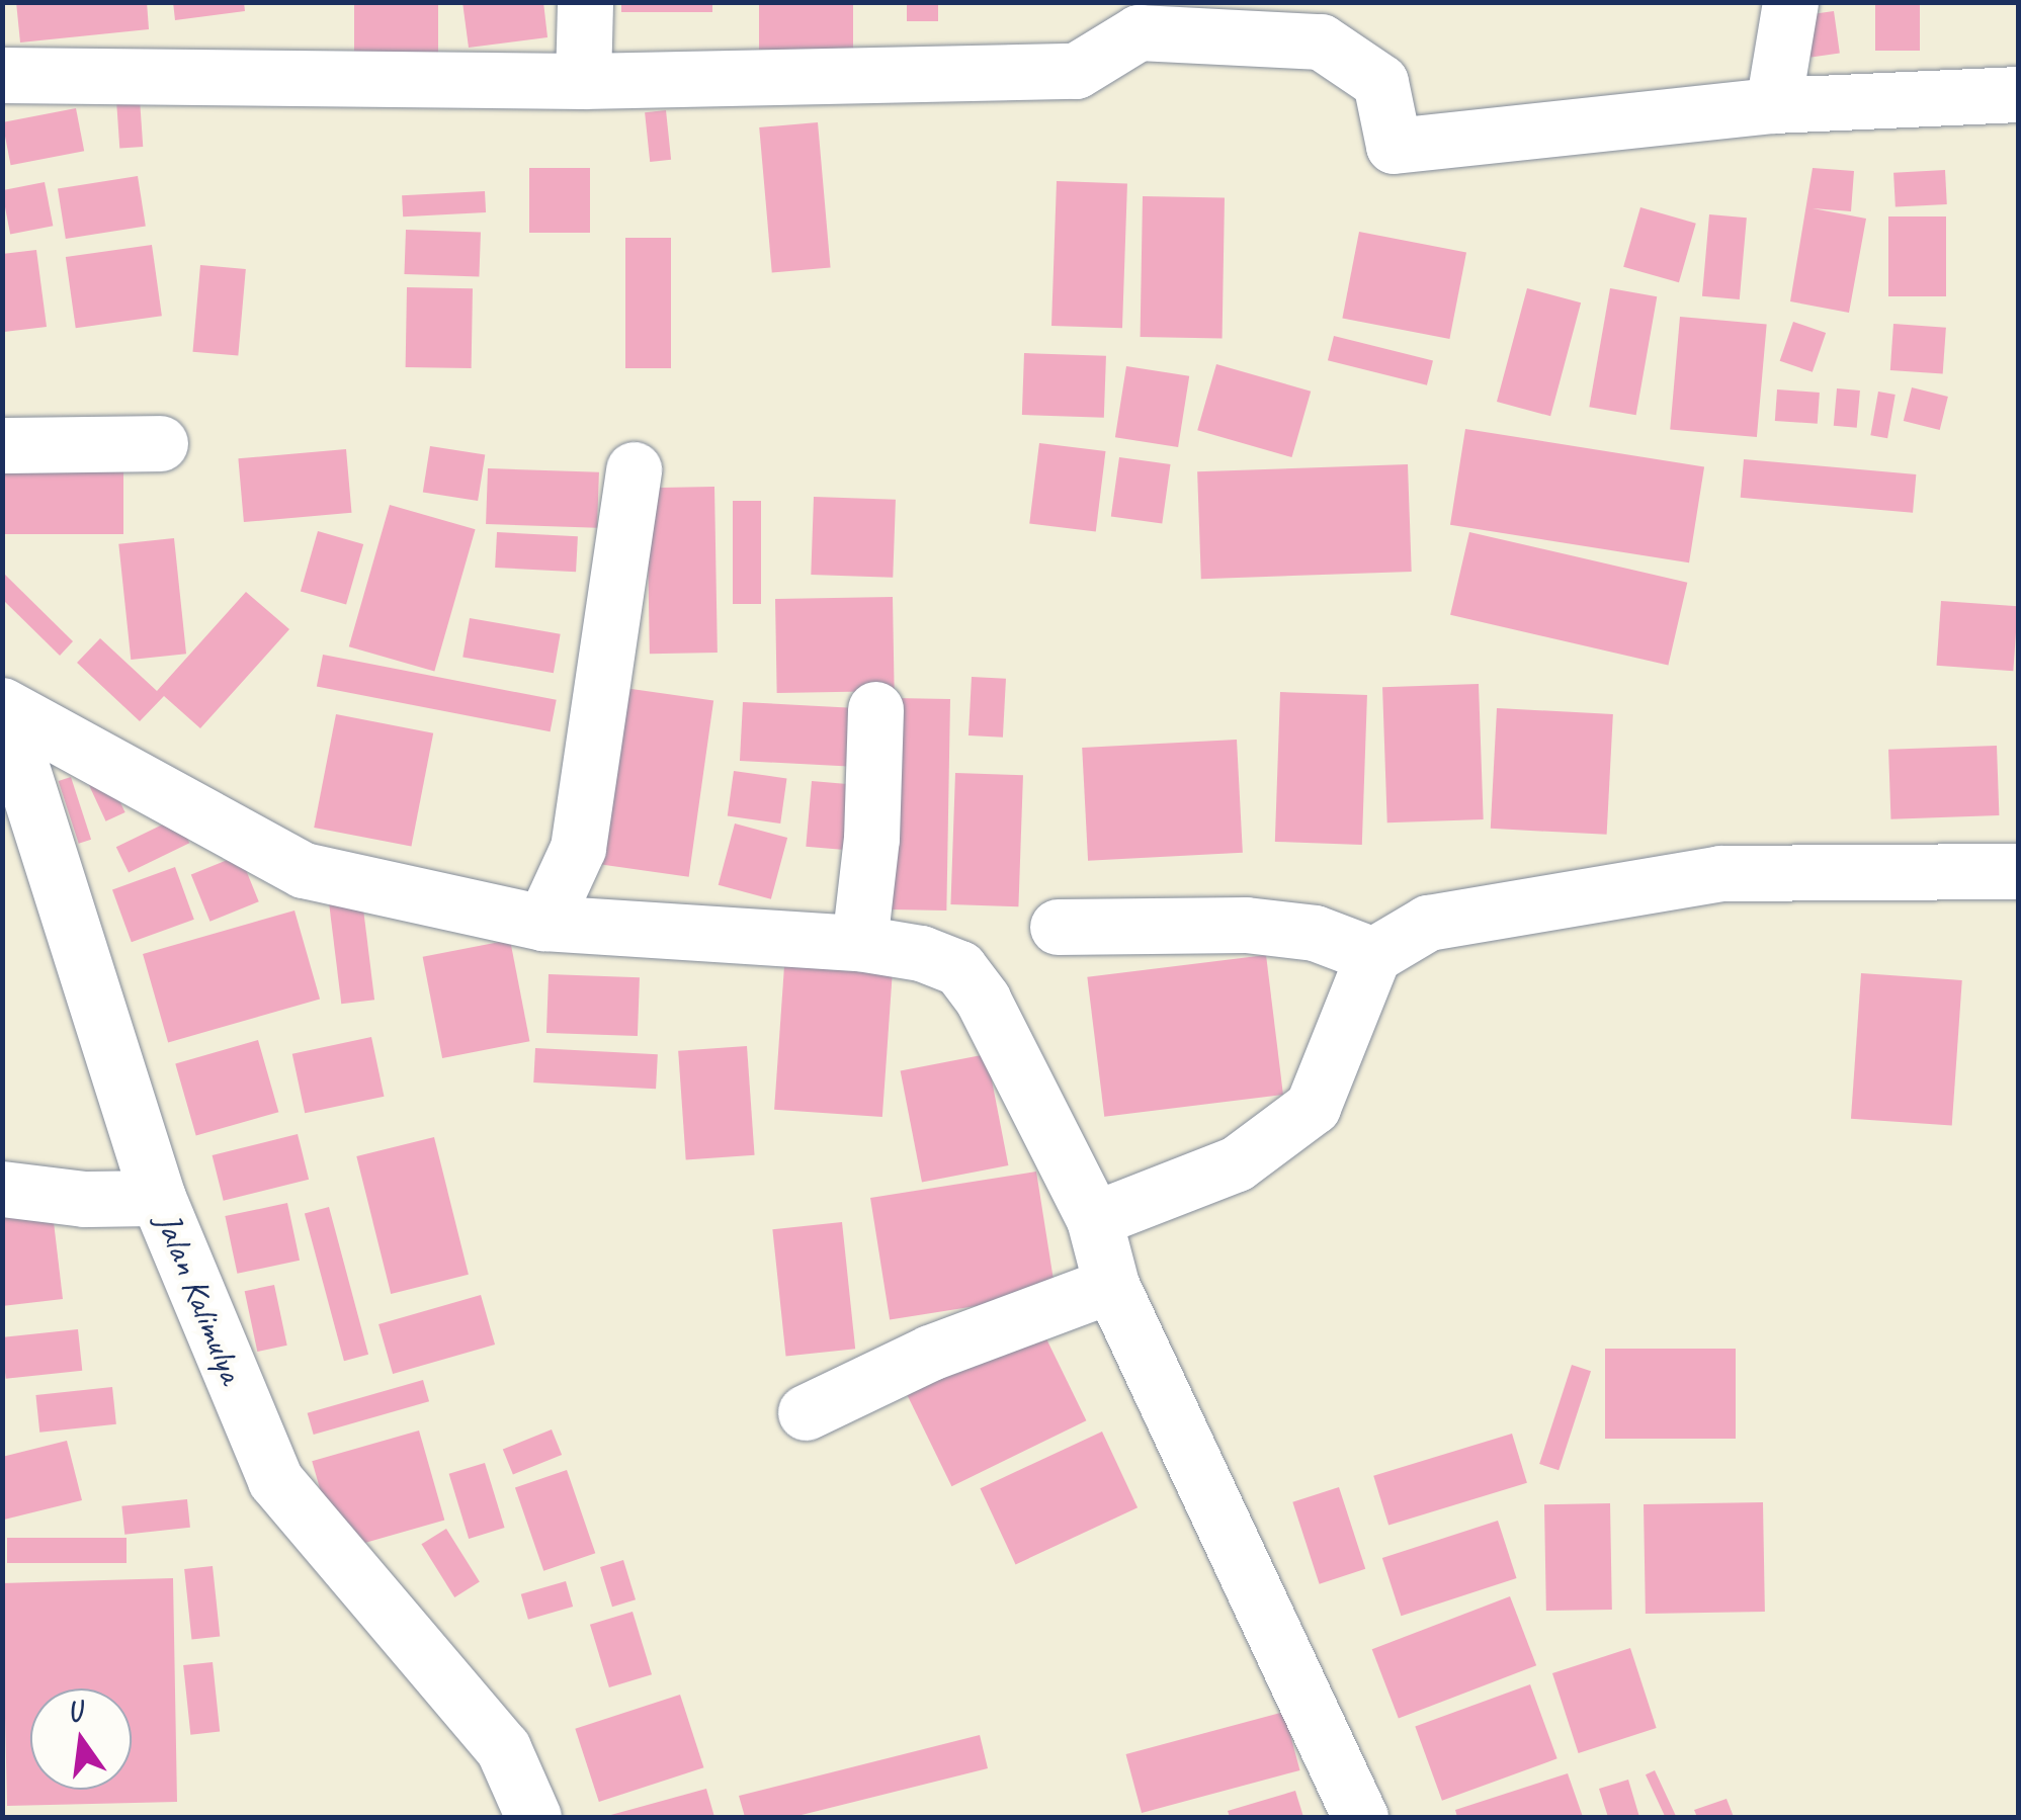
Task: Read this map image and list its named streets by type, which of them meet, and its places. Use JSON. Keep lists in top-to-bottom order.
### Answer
{
  "streets": {
    "street": ["Jalan Kalimulya"]
  },
  "north": "top"
}
